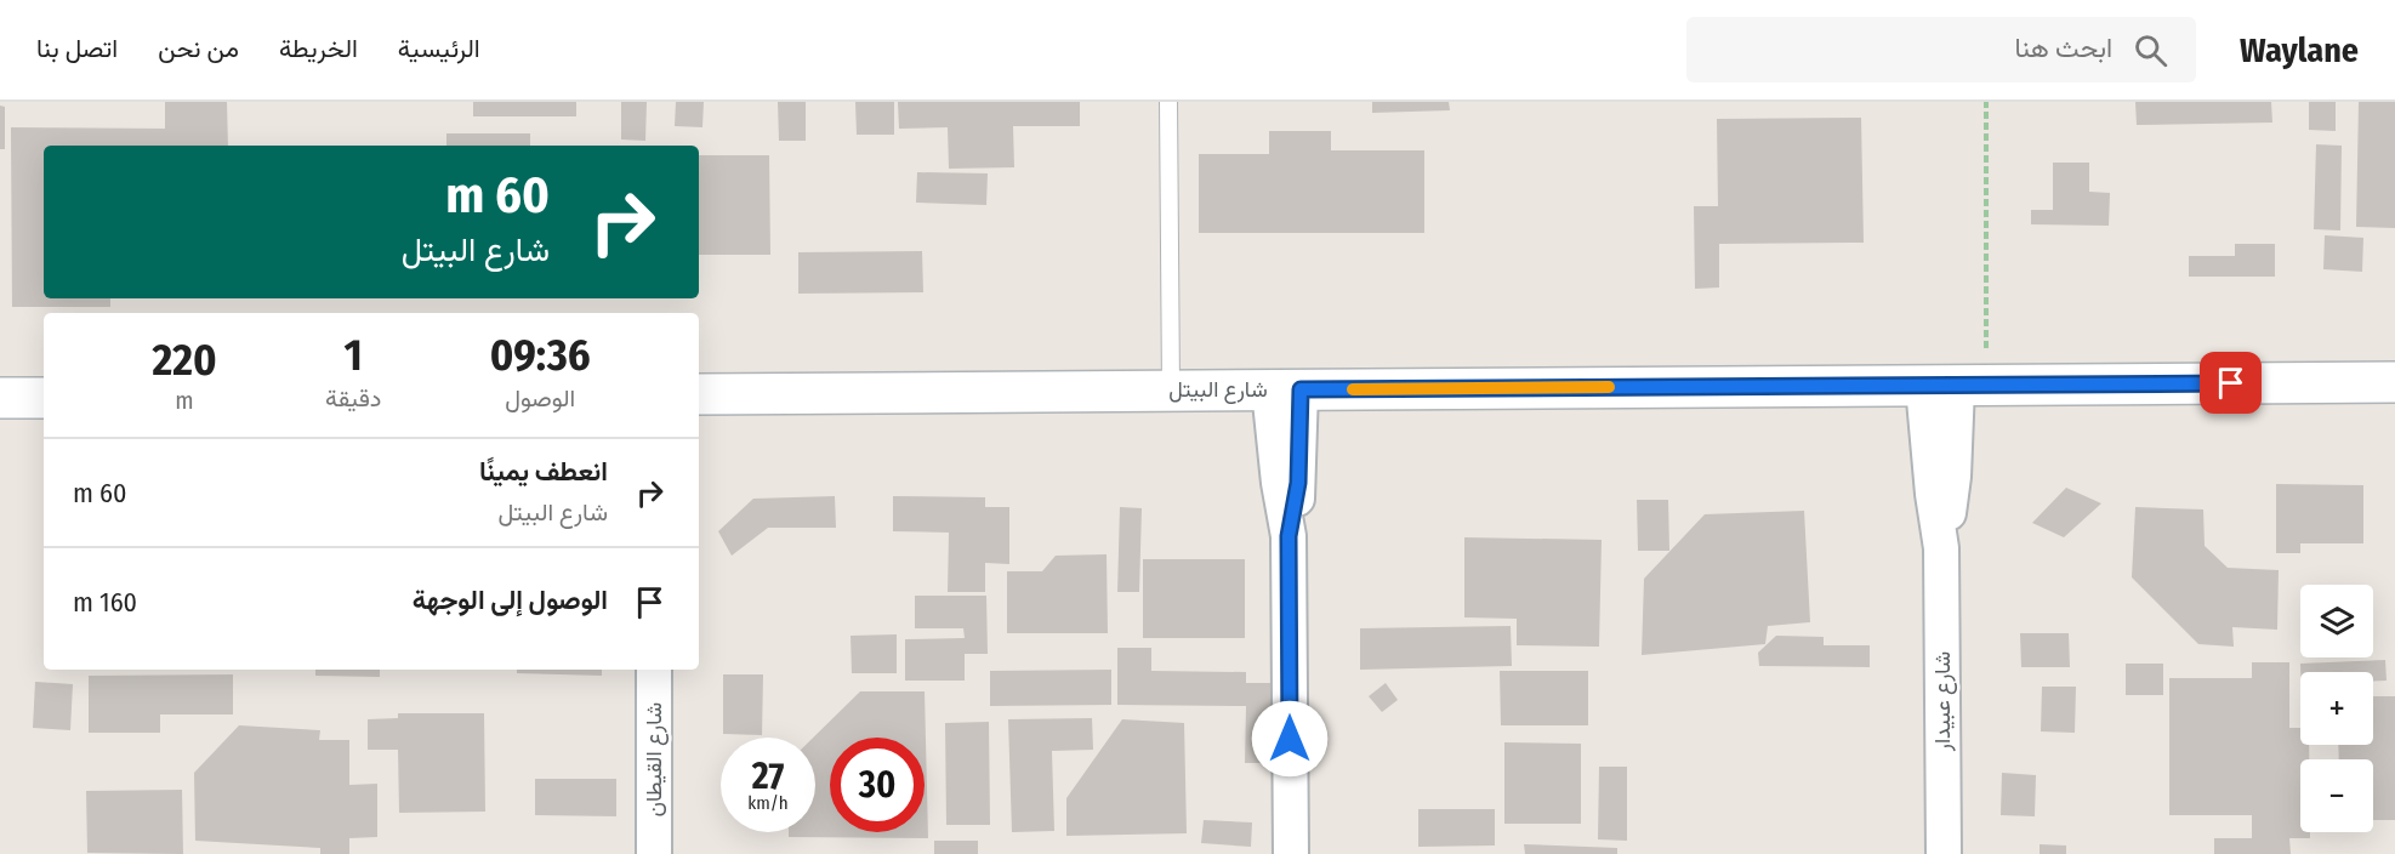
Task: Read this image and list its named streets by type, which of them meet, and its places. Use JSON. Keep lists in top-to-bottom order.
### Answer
{
  "streets": {
    "street": ["شارع البيتل", "شارع عبيدار", "شارع القيطان"]
  },
  "crossings": [
    ["شارع البيتل", "شارع عبيدار"]
  ],
  "page": {
    "header": "Waylane",
    "search": "ابحث هنا",
    "nav": [
      "الرئيسية",
      "الخريطة",
      "من نحن",
      "اتصل بنا"
    ],
    "turn": ["60 m", "شارع البيتل"],
    "eta": [
      "09:36",
      "الوصول",
      "1",
      "دقيقة",
      "220",
      "m"
    ],
    "list": [
      {
        "name": "انعطف يمينًا",
        "note": "شارع البيتل",
        "value": "60 m"
      },
      {
        "name": "الوصول إلى الوجهة",
        "value": "160 m"
      }
    ],
    "map_buttons": ["+", "−"],
    "speed": "27 km/h",
    "limit": "30"
  }
}
